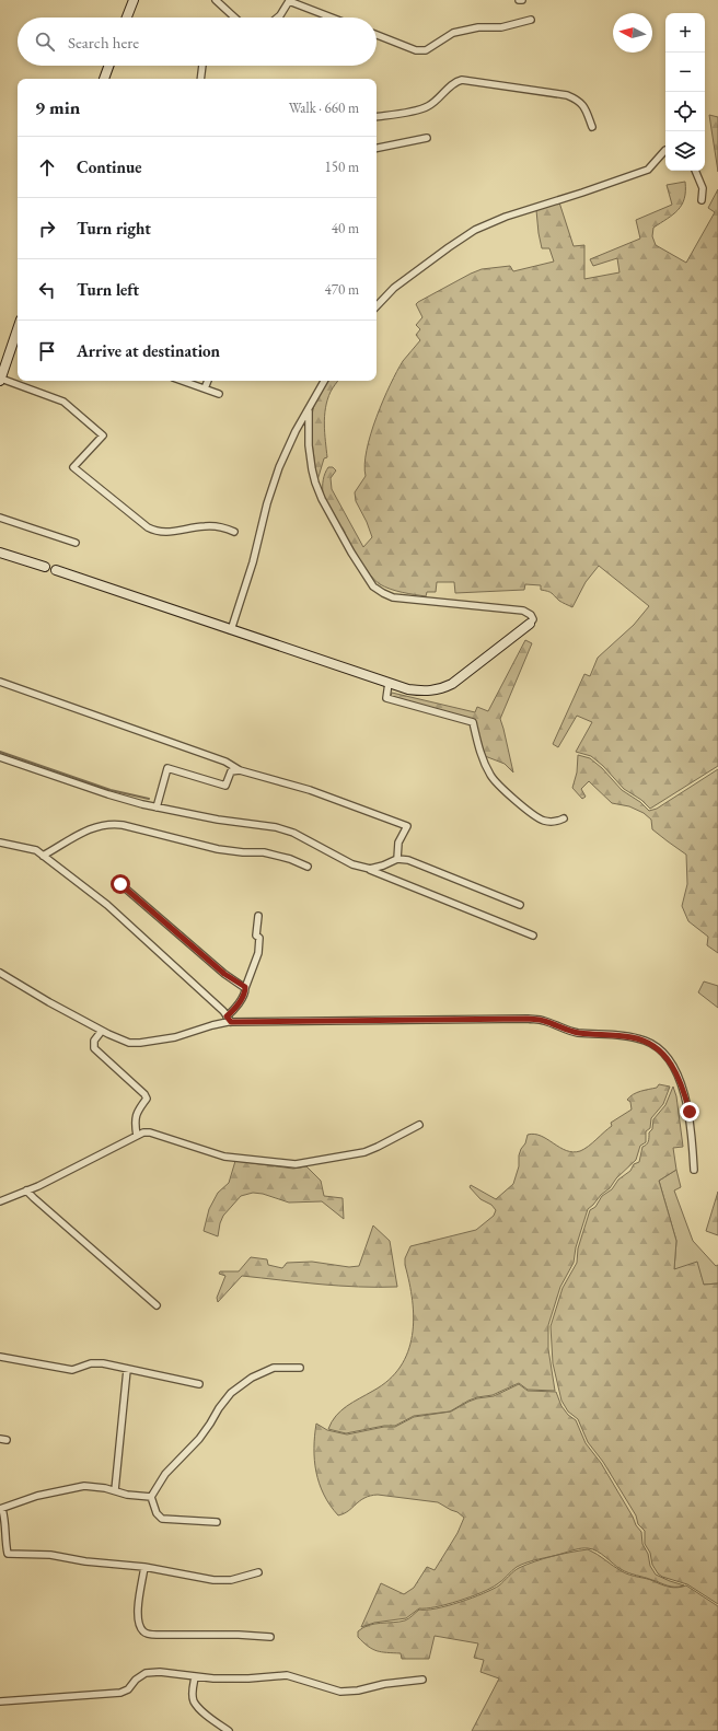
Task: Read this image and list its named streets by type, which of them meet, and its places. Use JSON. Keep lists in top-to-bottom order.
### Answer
{
  "north": "left",
  "page": {
    "map_buttons": ["+", "−"],
    "search": "Search here",
    "heading": ["9 min", "Walk · 660 m"],
    "list": [
      ["Continue", "150 m"],
      ["Turn right", "40 m"],
      ["Turn left", "470 m"],
      "Arrive at destination"
    ]
  }
}
